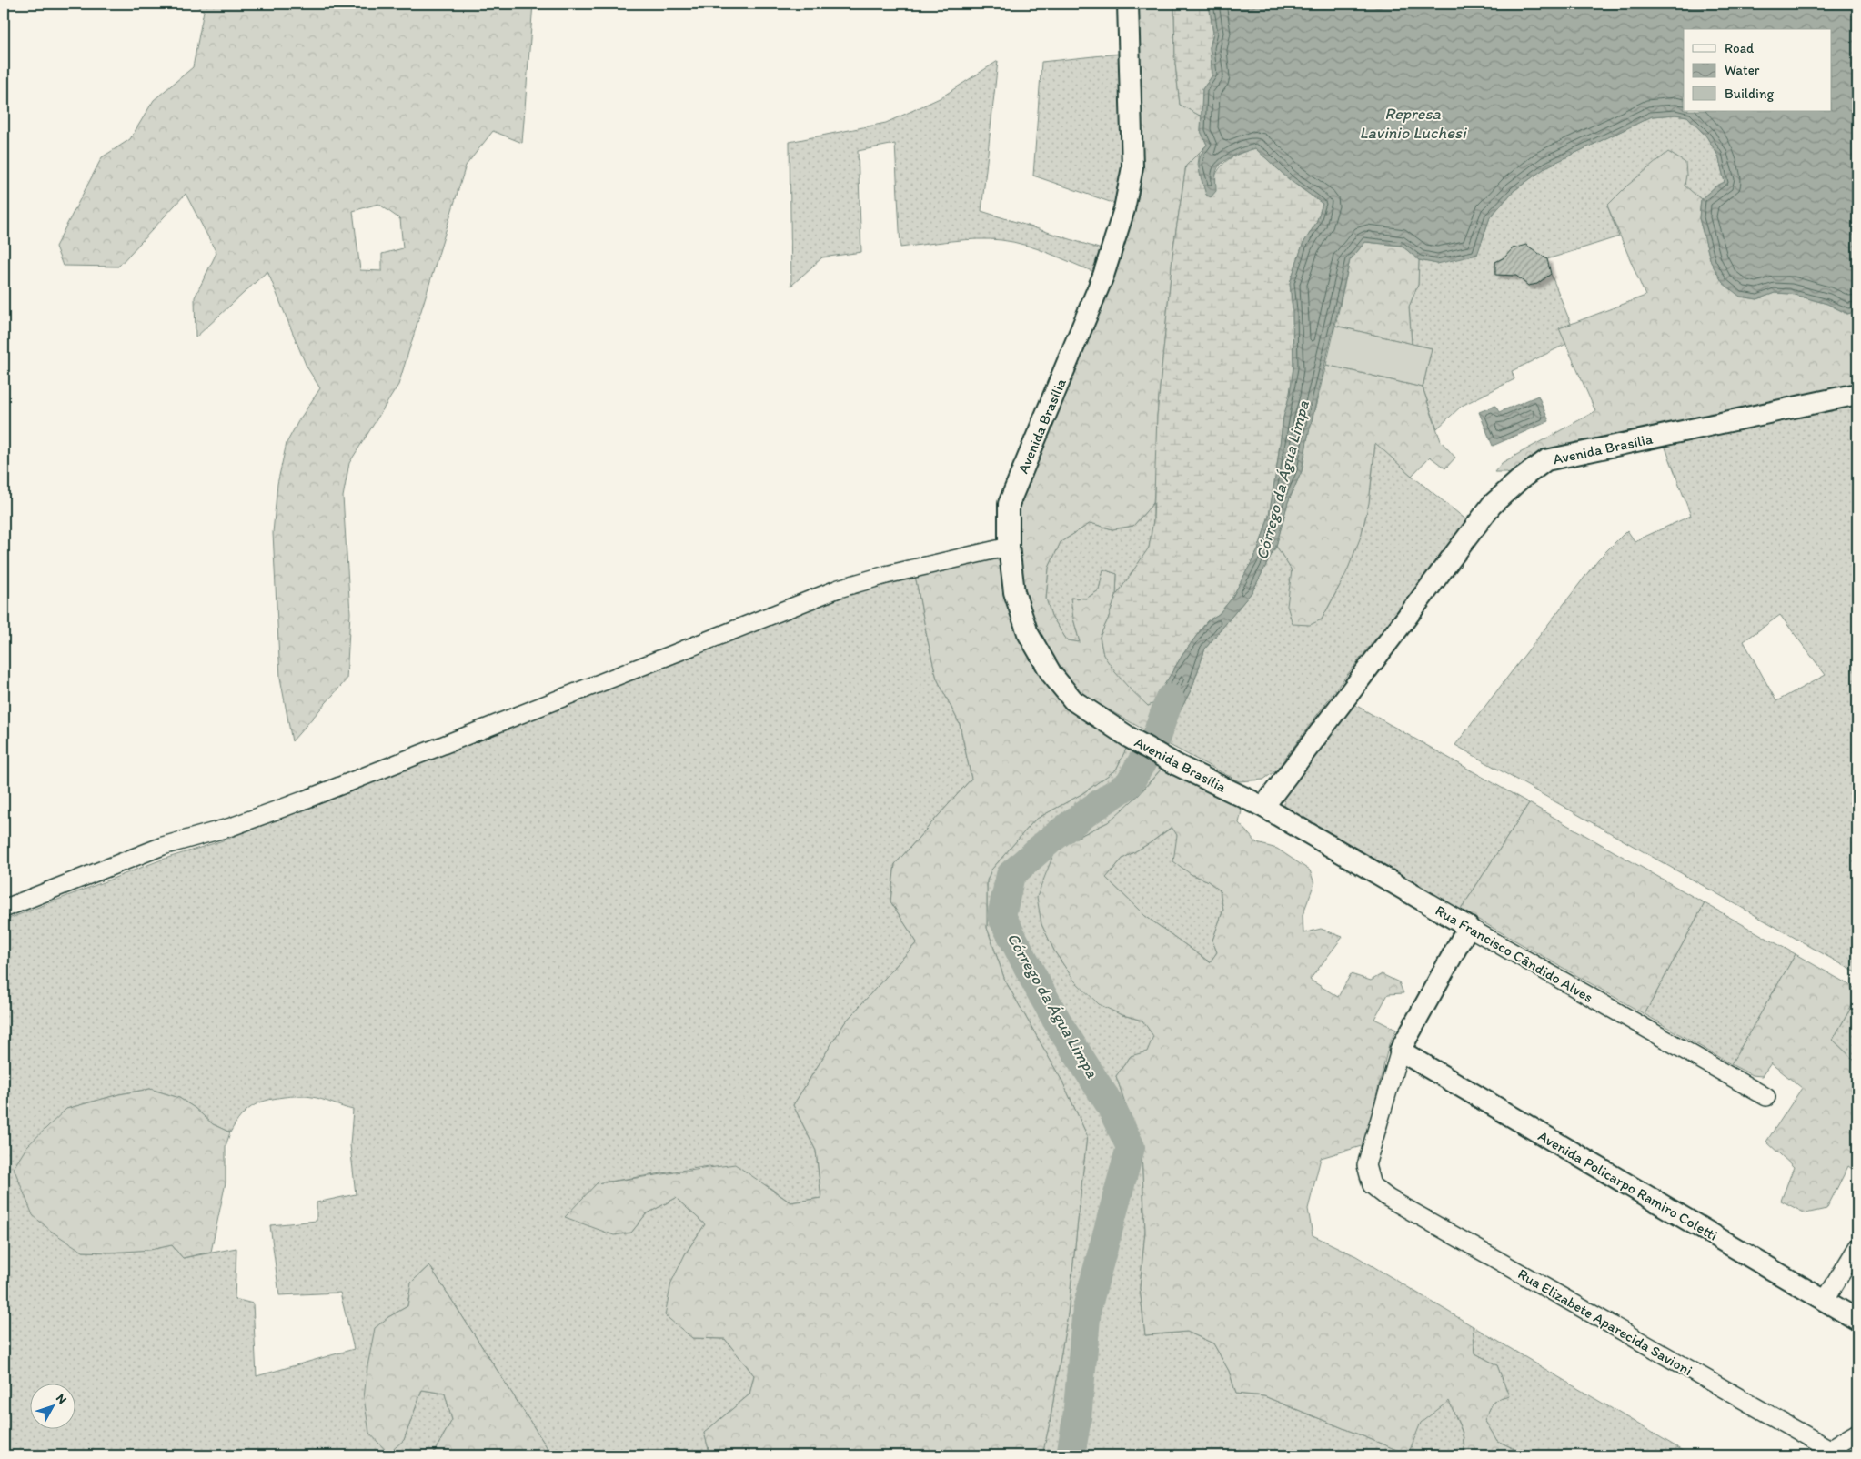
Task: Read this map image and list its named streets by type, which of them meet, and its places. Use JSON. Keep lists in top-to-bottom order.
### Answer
{
  "streets": {
    "street": [
      "Avenida Brasília",
      "Rua Francisco Cândido Alves",
      "Avenida Policarpo Ramiro Coletti",
      "Rua Elizabete Aparecida Savioni"
    ]
  },
  "crossings": [
    ["Avenida Brasília", "Rua Francisco Cândido Alves"],
    ["Avenida Policarpo Ramiro Coletti", "Rua Elizabete Aparecida Savioni"]
  ],
  "water": ["Represa Lavinio Luchesi", "Córrego da Água Limpa"],
  "legend": ["Road", "Water", "Building"],
  "north": "top right"
}
